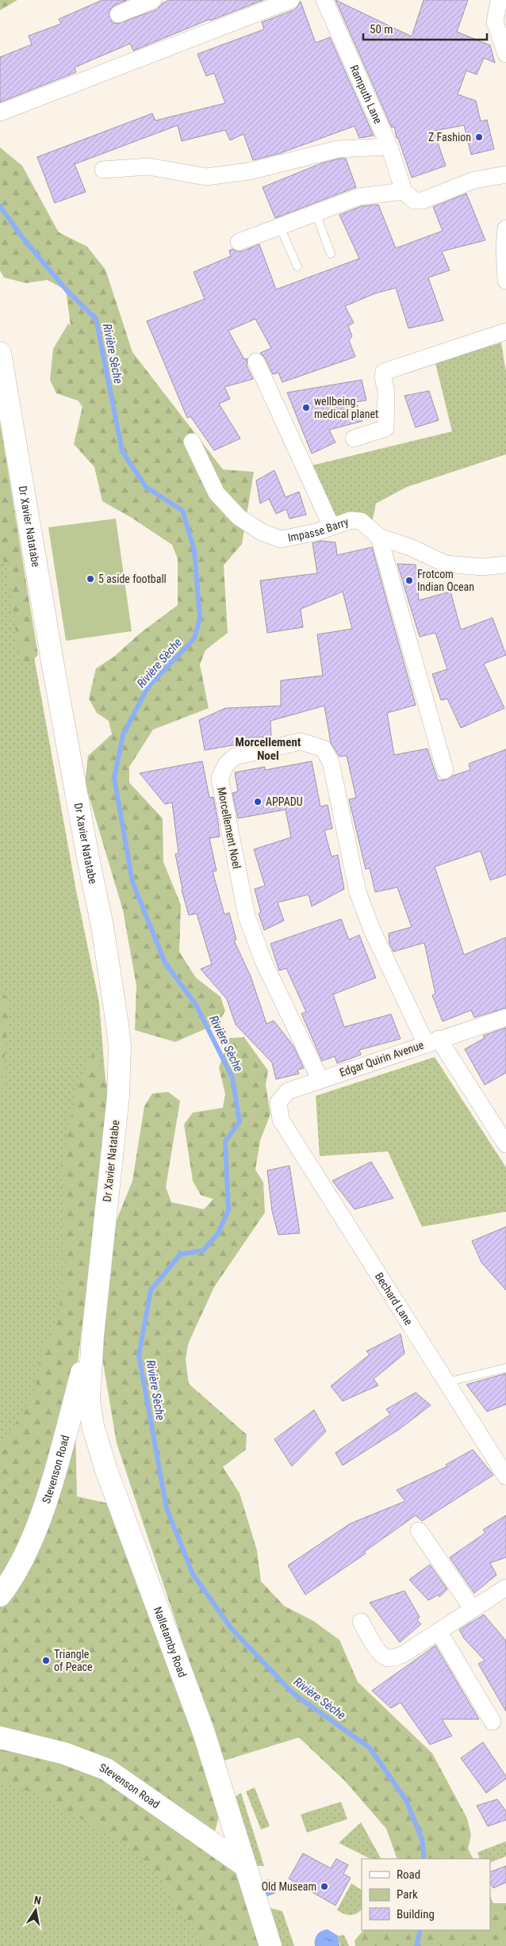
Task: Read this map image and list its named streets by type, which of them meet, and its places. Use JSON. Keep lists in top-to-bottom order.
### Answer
{
  "streets": {
    "main road": ["Dr Xavier Natatabe", "Stevenson Road", "Nalletamby Road"],
    "street": [
      "Ramputh Lane",
      "Impasse Barry",
      "Morcellement Noel",
      "Edgar Quirin Avenue",
      "Bechard Lane"
    ]
  },
  "crossings": [
    ["Dr Xavier Natatabe", "Stevenson Road"],
    ["Dr Xavier Natatabe", "Nalletamby Road"],
    ["Morcellement Noel", "Edgar Quirin Avenue"],
    ["Edgar Quirin Avenue", "Bechard Lane"],
    ["Stevenson Road", "Nalletamby Road"]
  ],
  "districts": ["Morcellement Noel"],
  "water": ["Rivière Sèche"],
  "places": [
    "Z Fashion",
    "wellbeing medical planet",
    "5 aside football",
    "Frotcom Indian Ocean",
    "APPADU",
    "Triangle of Peace",
    "Old Museam"
  ],
  "legend": ["Road", "Park", "Building"],
  "scale_bar": "50 m",
  "north": "top"
}
